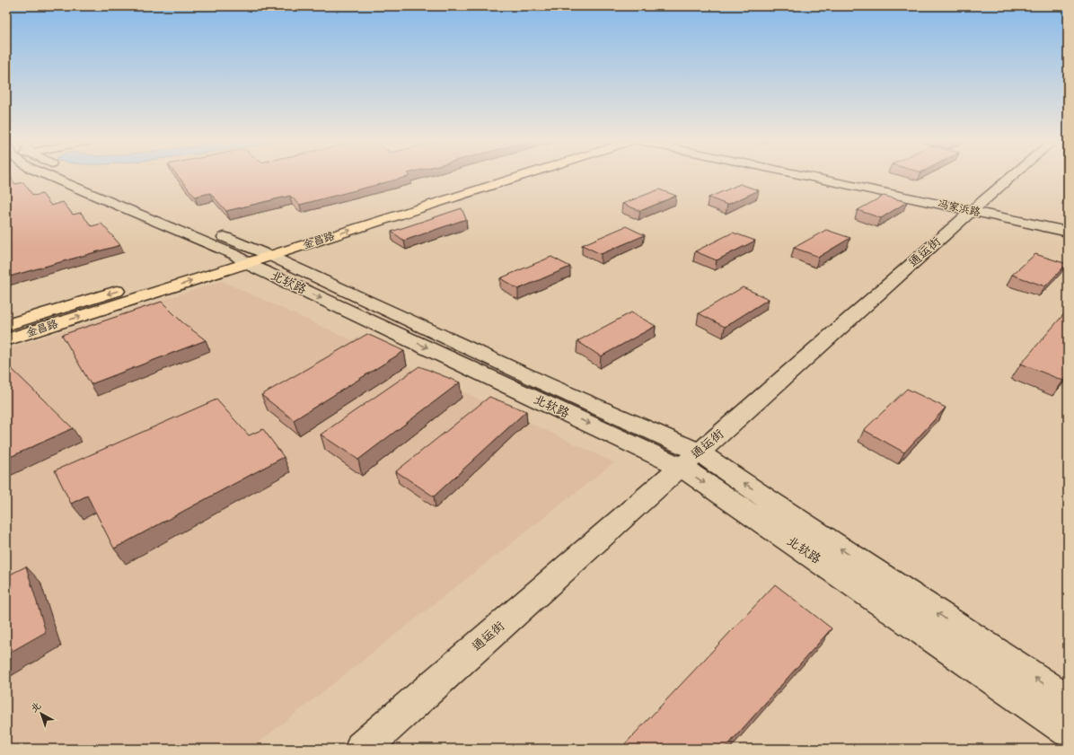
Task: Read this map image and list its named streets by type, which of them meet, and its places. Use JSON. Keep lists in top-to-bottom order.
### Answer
{
  "streets": {
    "main road": ["金昌路"],
    "street": ["冯家浜路", "通运街", "北软路"]
  },
  "crossings": [
    ["冯家浜路", "通运街"],
    ["金昌路", "北软路"],
    ["通运街", "北软路"]
  ],
  "north": "top left"
}
